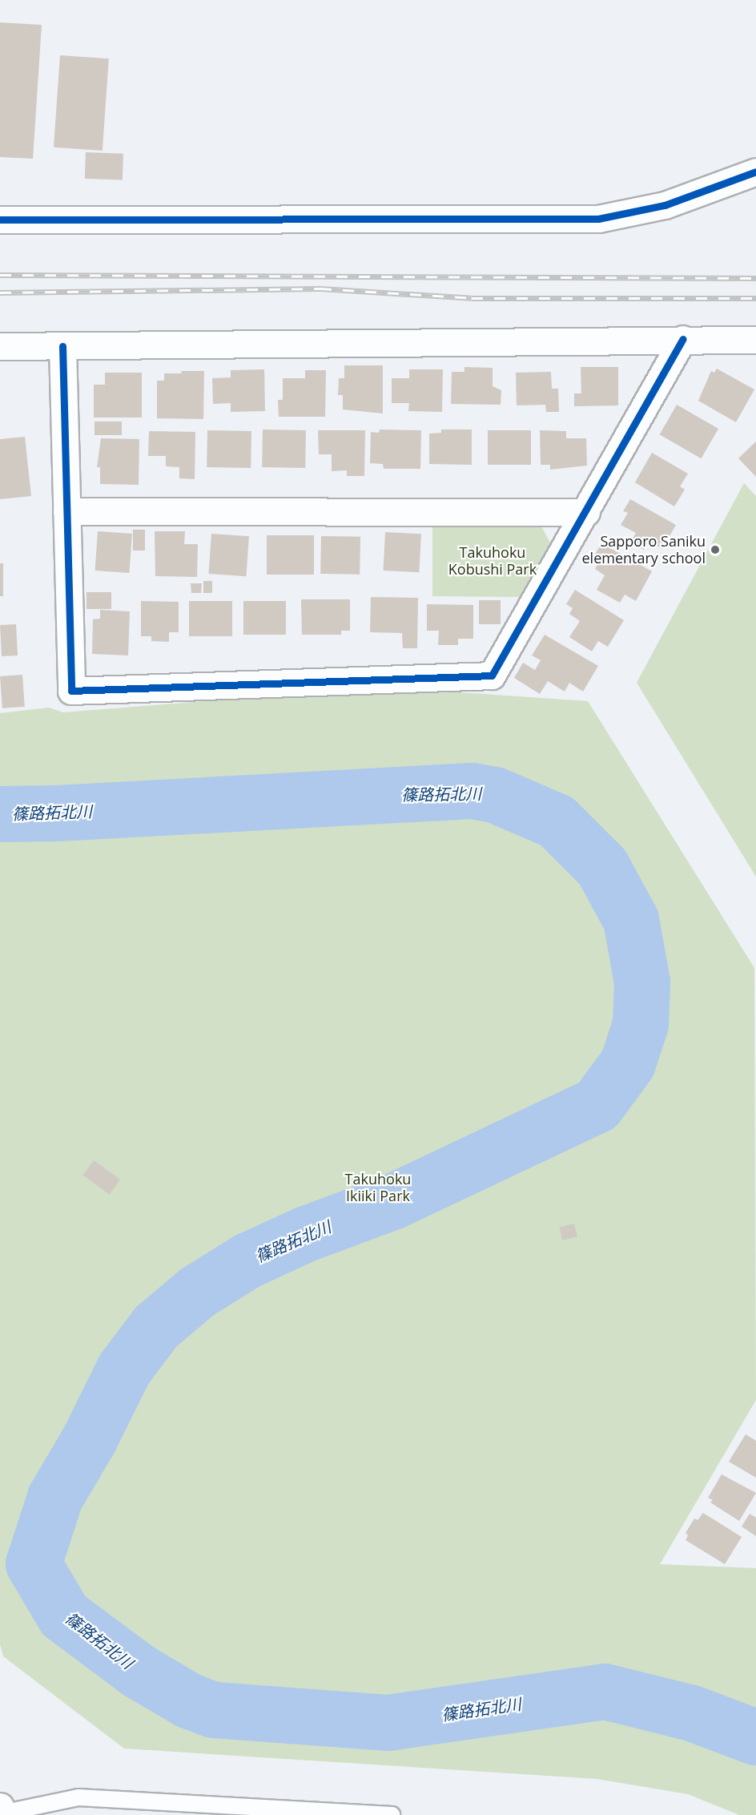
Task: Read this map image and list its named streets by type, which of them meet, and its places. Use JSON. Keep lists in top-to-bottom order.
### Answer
{
  "water": ["篠路拓北川"],
  "parks": ["Takuhoku Kobushi Park", "Takuhoku Ikiiki Park"],
  "places": ["Sapporo Saniku elementary school"]
}
